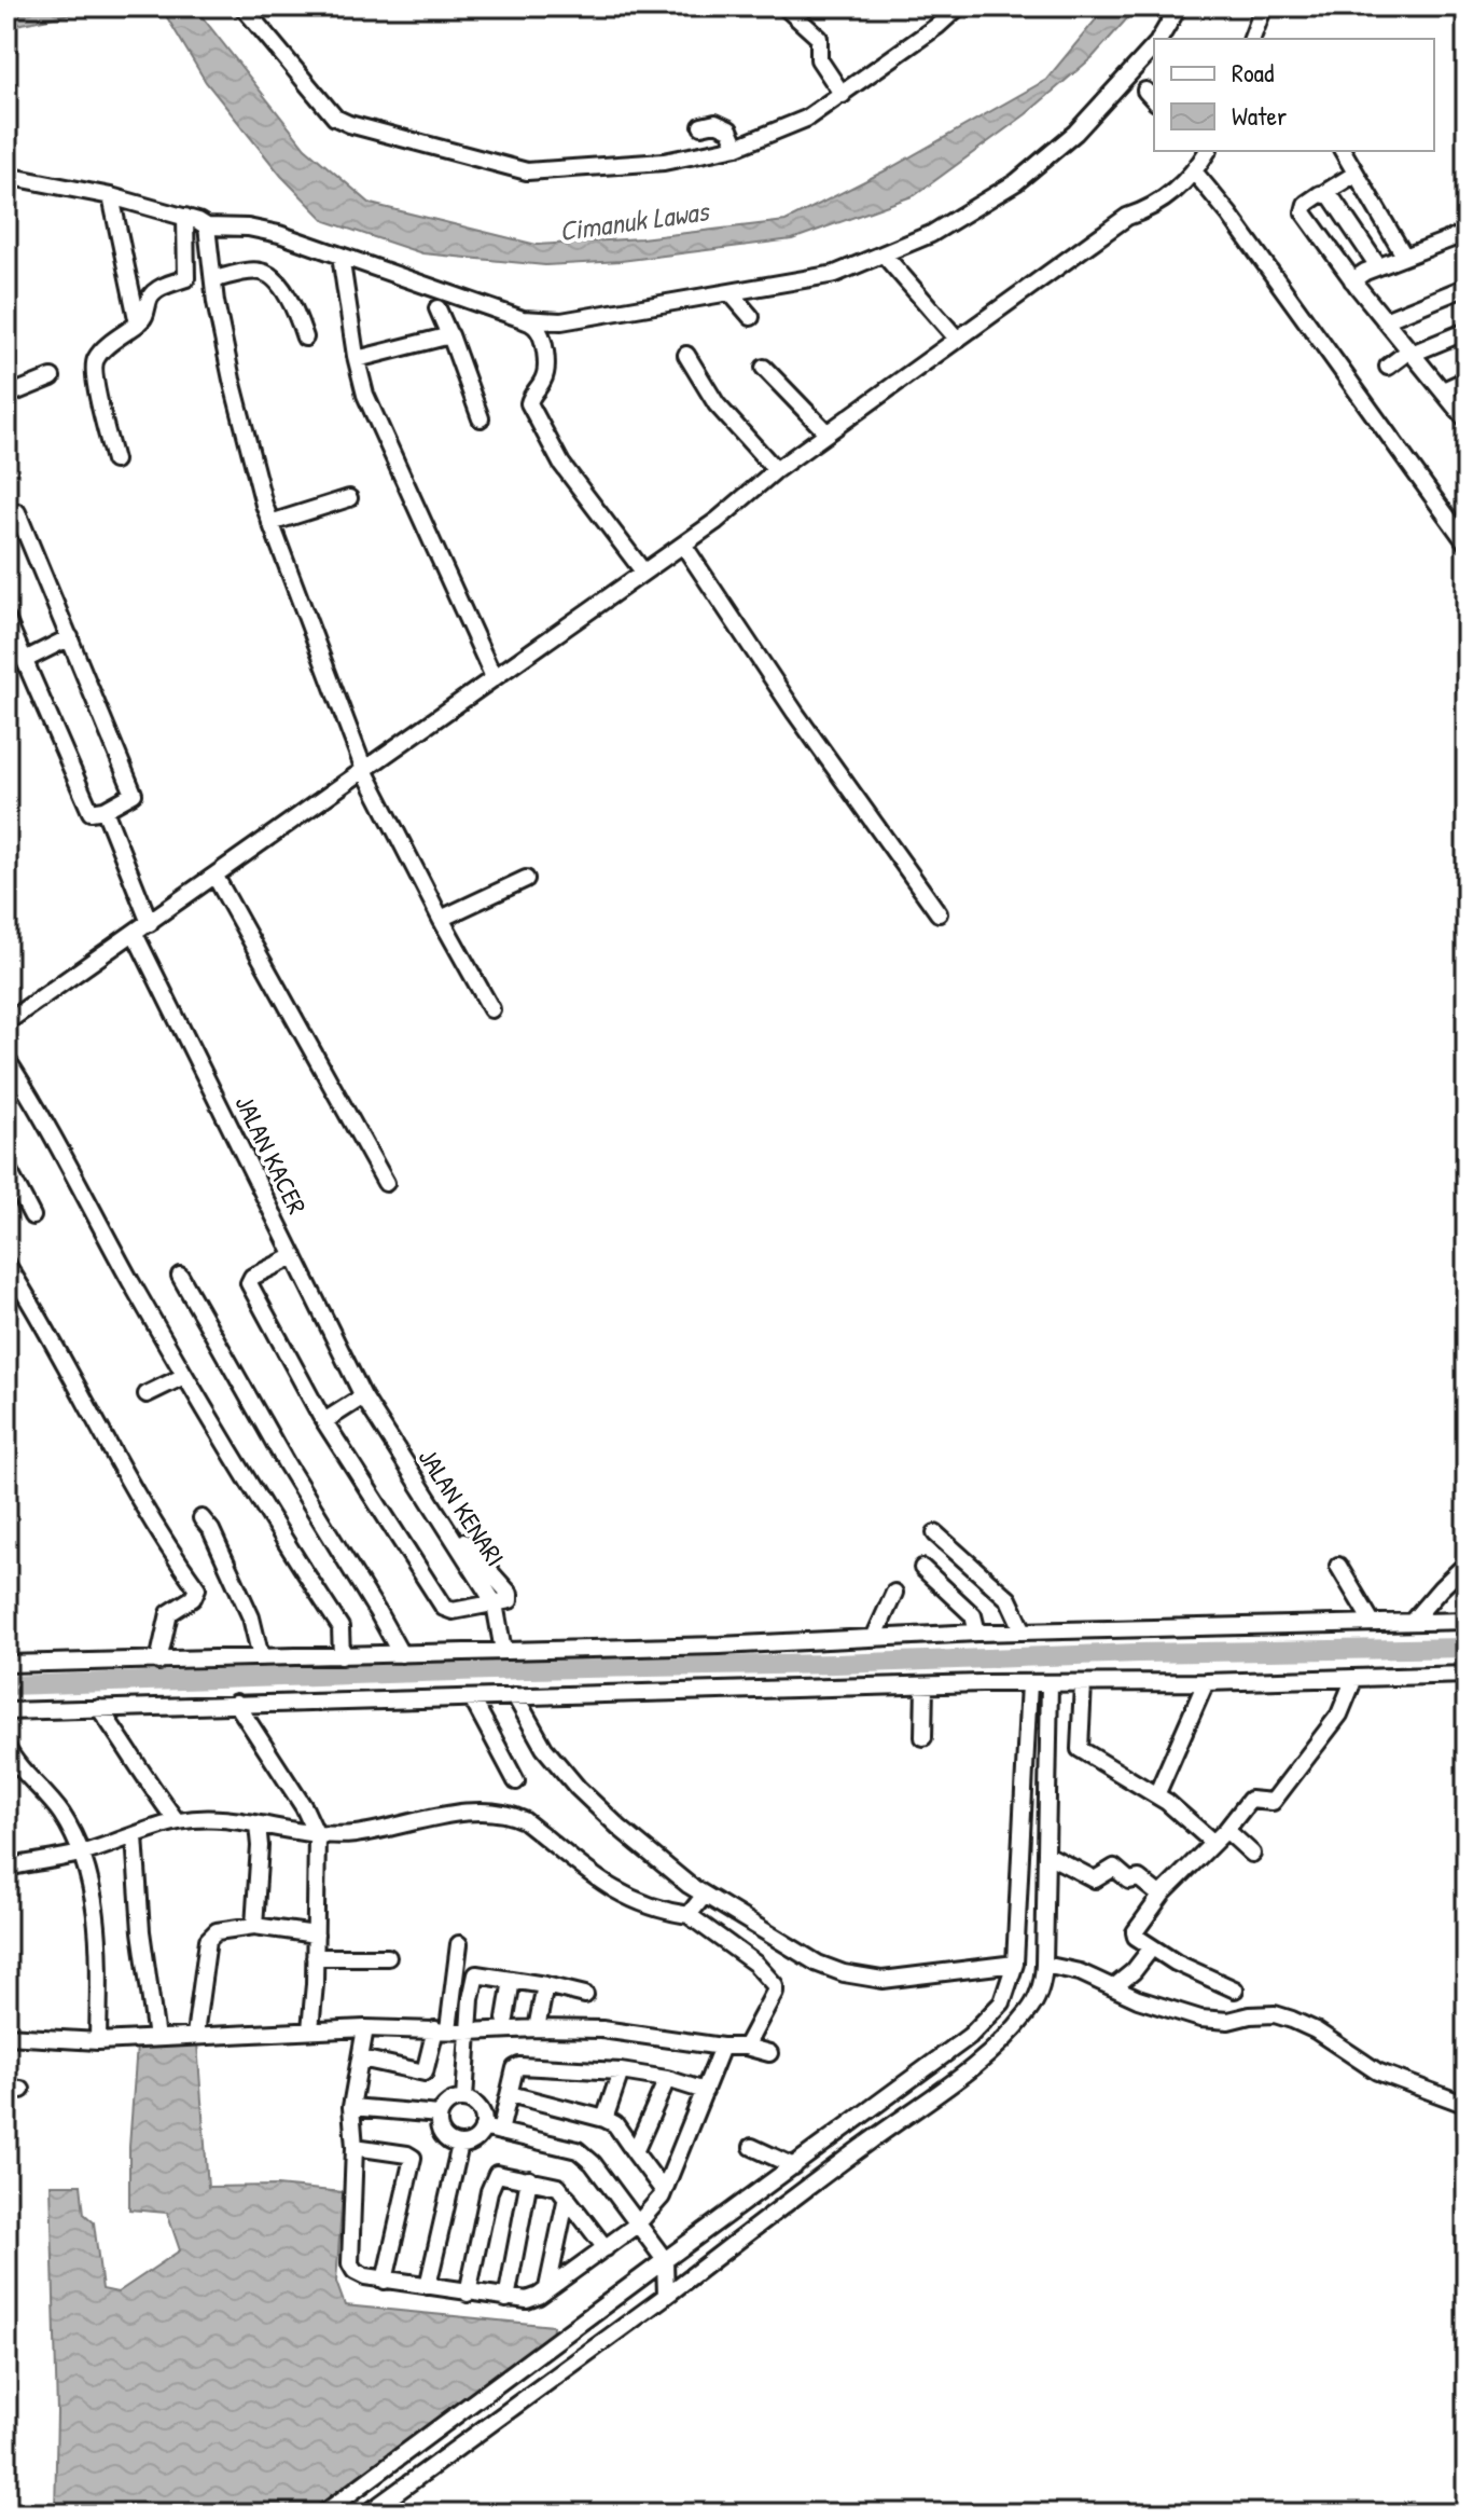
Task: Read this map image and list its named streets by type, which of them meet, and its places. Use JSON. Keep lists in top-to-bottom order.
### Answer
{
  "streets": {
    "street": ["JALAN KACER", "JALAN KENARI"]
  },
  "crossings": [
    ["JALAN KACER", "JALAN KENARI"]
  ],
  "water": ["Cimanuk Lawas"],
  "legend": ["Road", "Water"]
}
